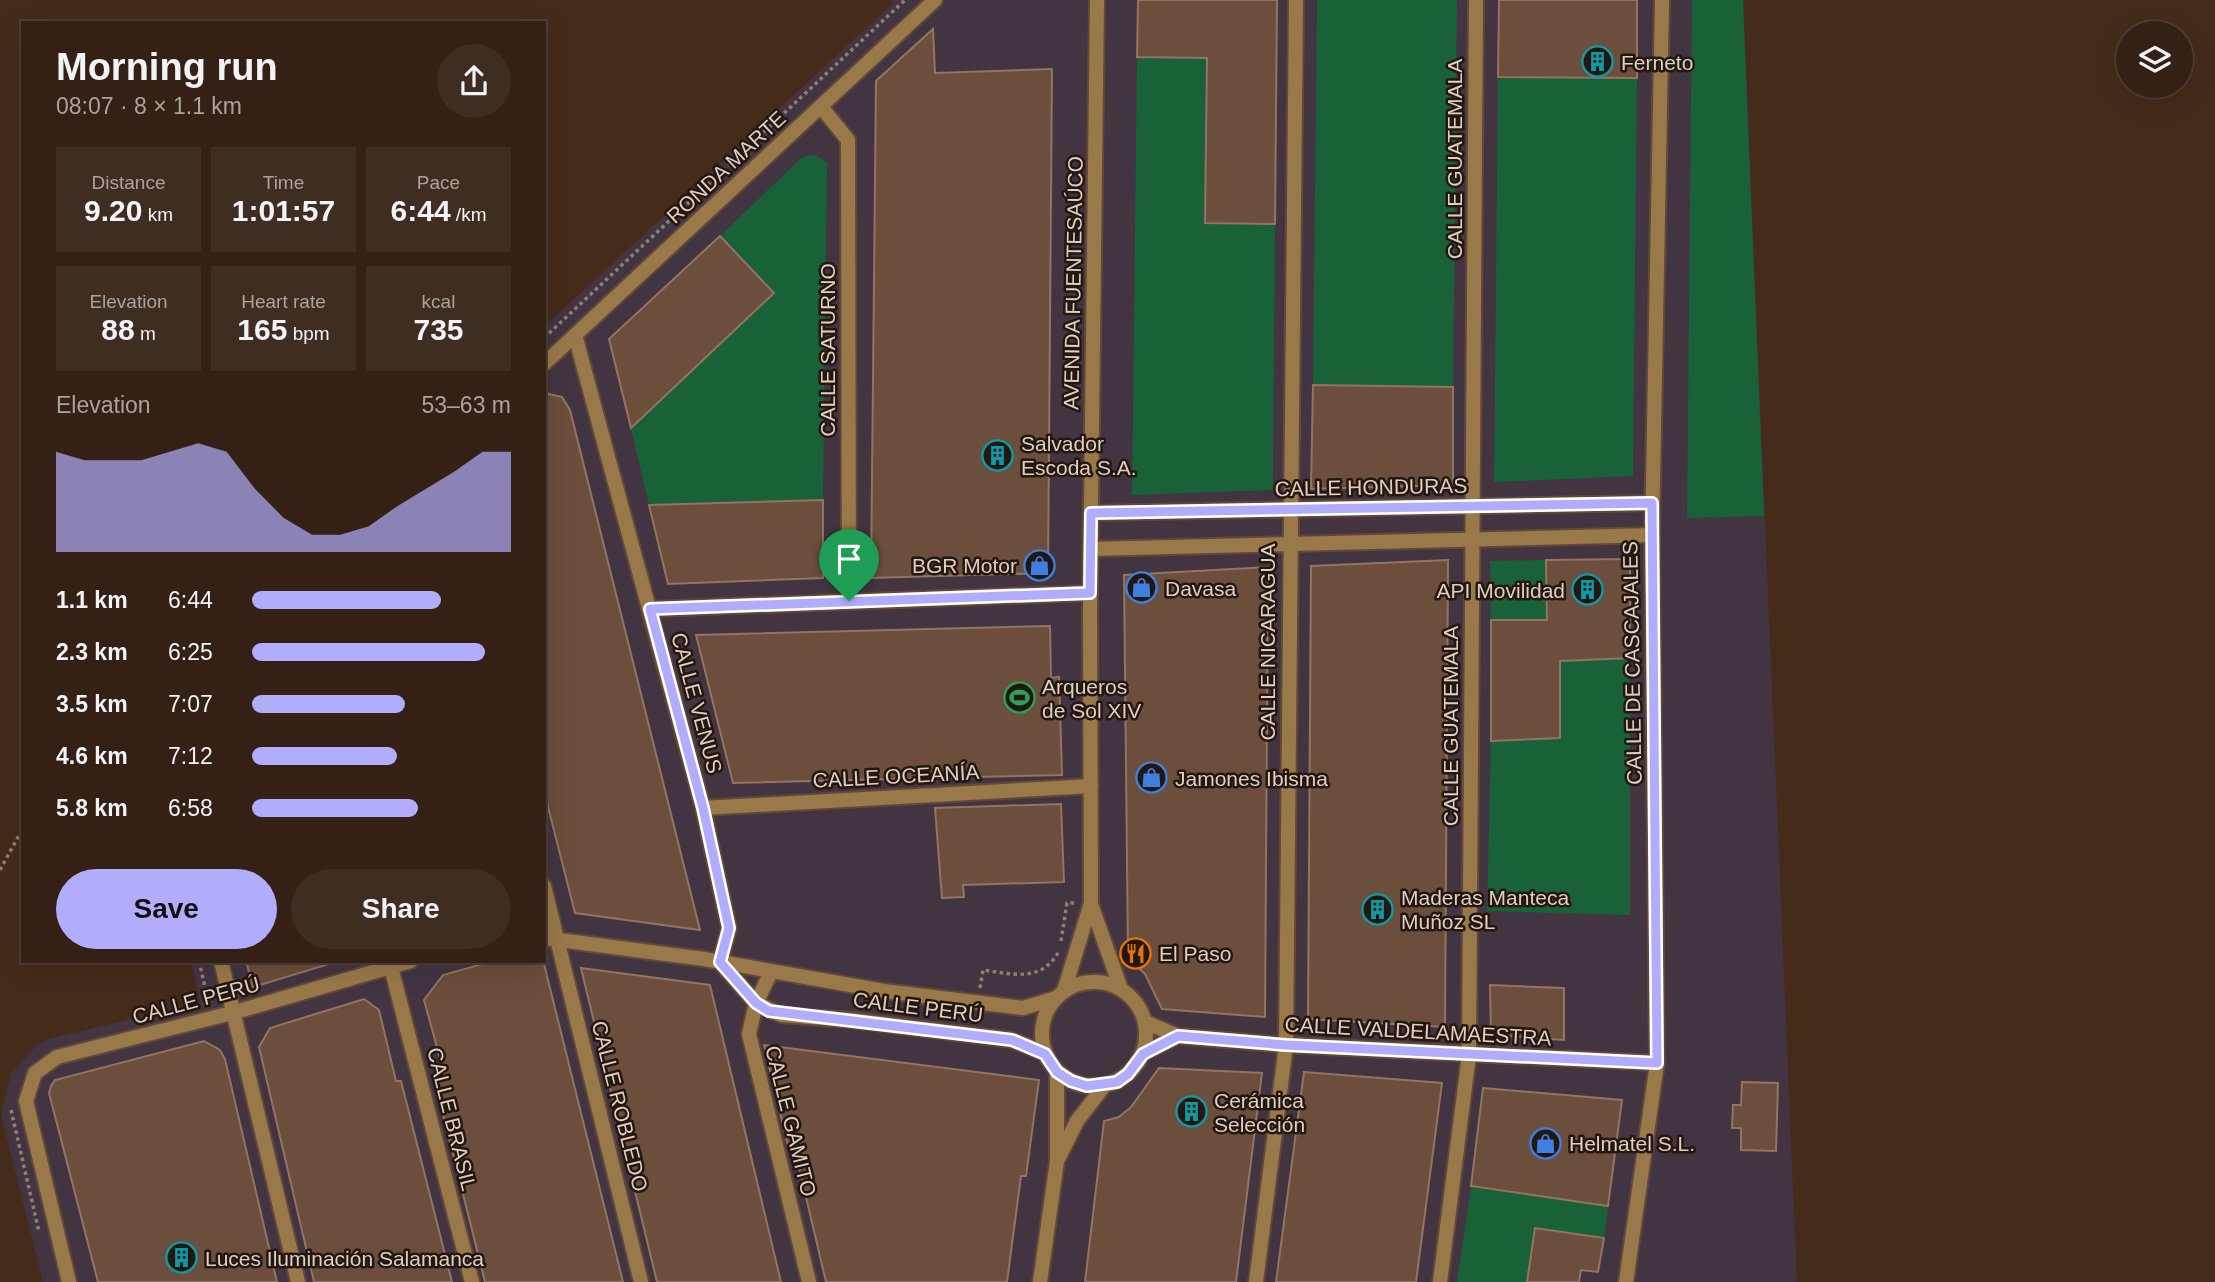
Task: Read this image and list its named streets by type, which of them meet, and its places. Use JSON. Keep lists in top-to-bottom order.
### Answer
{
  "streets": {
    "street": [
      "CALLE GUATEMALA",
      "RONDA MARTE",
      "AVENIDA FUENTESAÚCO",
      "CALLE SATURNO",
      "CALLE HONDURAS",
      "CALLE NICARAGUA",
      "CALLE DE CASCAJALES",
      "CALLE VENUS",
      "CALLE OCEANÍA",
      "CALLE PERÚ",
      "CALLE VALDELAMAESTRA",
      "CALLE ROBLEDO",
      "CALLE BRASIL",
      "CALLE GAMITO"
    ]
  },
  "crossings": [
    ["CALLE GUATEMALA", "CALLE HONDURAS"],
    ["CALLE GUATEMALA", "CALLE VALDELAMAESTRA"],
    ["RONDA MARTE", "CALLE SATURNO"],
    ["RONDA MARTE", "CALLE VENUS"],
    ["AVENIDA FUENTESAÚCO", "CALLE HONDURAS"],
    ["AVENIDA FUENTESAÚCO", "CALLE OCEANÍA"],
    ["AVENIDA FUENTESAÚCO", "CALLE PERÚ"],
    ["AVENIDA FUENTESAÚCO", "CALLE VALDELAMAESTRA"],
    ["CALLE HONDURAS", "CALLE NICARAGUA"],
    ["CALLE HONDURAS", "CALLE DE CASCAJALES"],
    ["CALLE NICARAGUA", "CALLE VALDELAMAESTRA"],
    ["CALLE DE CASCAJALES", "CALLE VALDELAMAESTRA"],
    ["CALLE VENUS", "CALLE OCEANÍA"],
    ["CALLE VENUS", "CALLE PERÚ"],
    ["CALLE PERÚ", "CALLE VALDELAMAESTRA"],
    ["CALLE PERÚ", "CALLE ROBLEDO"],
    ["CALLE PERÚ", "CALLE BRASIL"],
    ["CALLE PERÚ", "CALLE GAMITO"]
  ],
  "places": {
    "building": [
      "Ferneto",
      "Salvador Escoda S.A.",
      "API Movilidad",
      "Maderas Manteca Muñoz SL",
      "Cerámica Selección",
      "Luces Iluminación Salamanca"
    ],
    "shop": [
      "BGR Motor",
      "Davasa",
      "Jamones Ibisma",
      "Helmatel S.L."
    ],
    "sports": ["Arqueros de Sol XIV"],
    "restaurant": ["El Paso"]
  },
  "page": {
    "heading": ["Morning run", "08:07 · 8 × 1.1 km"],
    "stats": [
      ["Distance", "9.20 km"],
      ["Time", "1:01:57"],
      ["Pace", "6:44 /km"],
      ["Elevation", "88 m"],
      ["Heart rate", "165 bpm"],
      ["kcal", "735"]
    ],
    "chart": ["Elevation", "53–63 m"],
    "list": [
      {
        "name": "1.1 km",
        "note": "6:44"
      },
      {
        "name": "2.3 km",
        "note": "6:25"
      },
      {
        "name": "3.5 km",
        "note": "7:07"
      },
      {
        "name": "4.6 km",
        "note": "7:12"
      },
      {
        "name": "5.8 km",
        "note": "6:58"
      }
    ],
    "buttons": ["Save", "Share"]
  }
}
